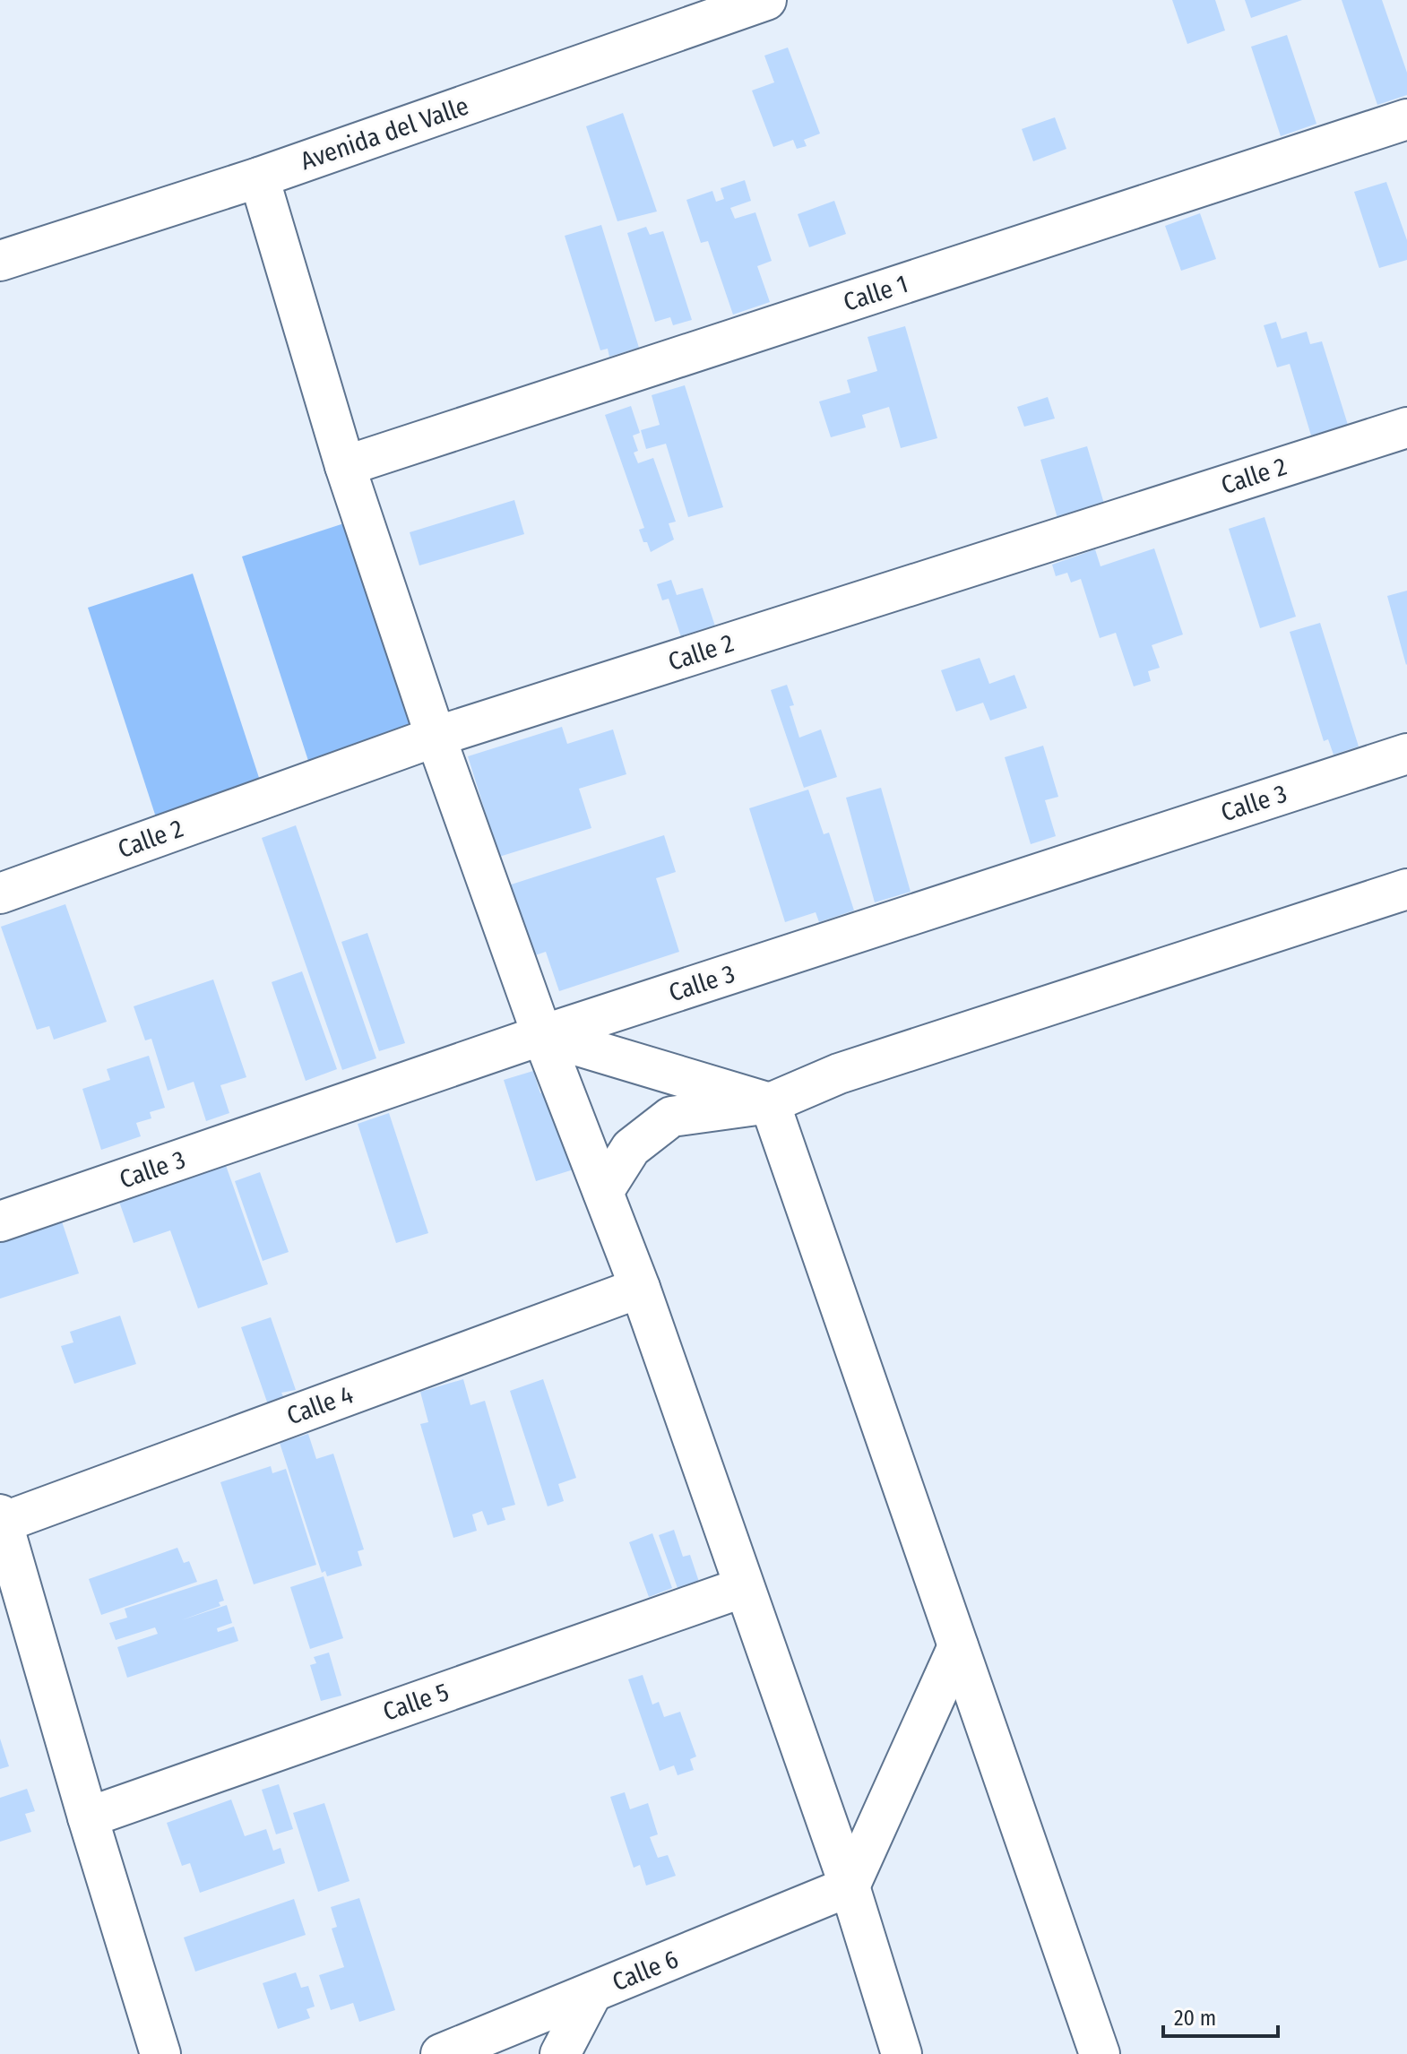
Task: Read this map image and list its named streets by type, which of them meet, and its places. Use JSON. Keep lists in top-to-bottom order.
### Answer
{
  "streets": {
    "street": [
      "Avenida del Valle",
      "Calle 1",
      "Calle 2",
      "Calle 3",
      "Calle 4",
      "Calle 5",
      "Calle 6"
    ]
  },
  "scale_bar": "20 m"
}
